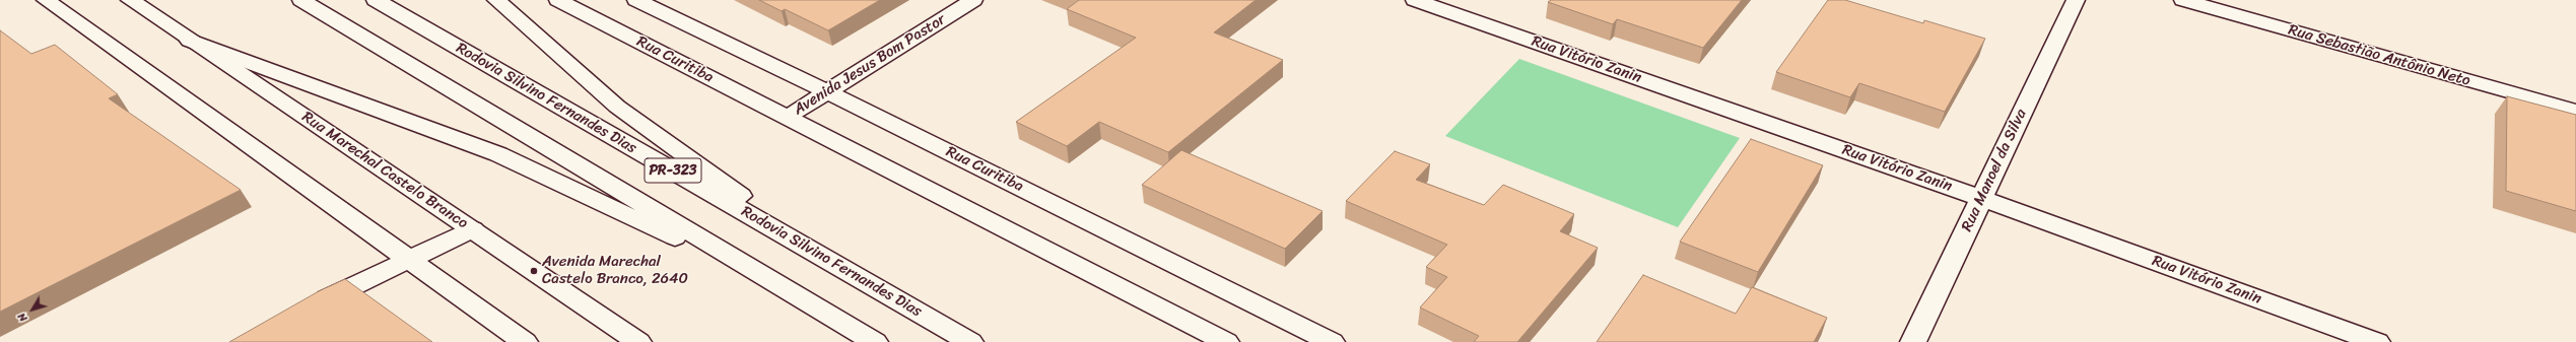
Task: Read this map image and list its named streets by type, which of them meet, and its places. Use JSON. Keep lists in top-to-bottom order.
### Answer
{
  "streets": {
    "main road": [
      "Rua Sebastião Antônio Neto",
      "Rua Curitiba",
      "Rua Vitório Zanin",
      "Avenida Jesus Bom Pastor",
      "Rodovia Silvino Fernandes Dias",
      "Rua Marechal Castelo Branco",
      "PR-323",
      "Rua Manoel da Silva"
    ]
  },
  "crossings": [
    ["Rua Curitiba", "Avenida Jesus Bom Pastor"],
    ["Rua Vitório Zanin", "Rua Manoel da Silva"]
  ],
  "places": ["Avenida Marechal Castelo Branco, 2640"],
  "north": "bottom left"
}
